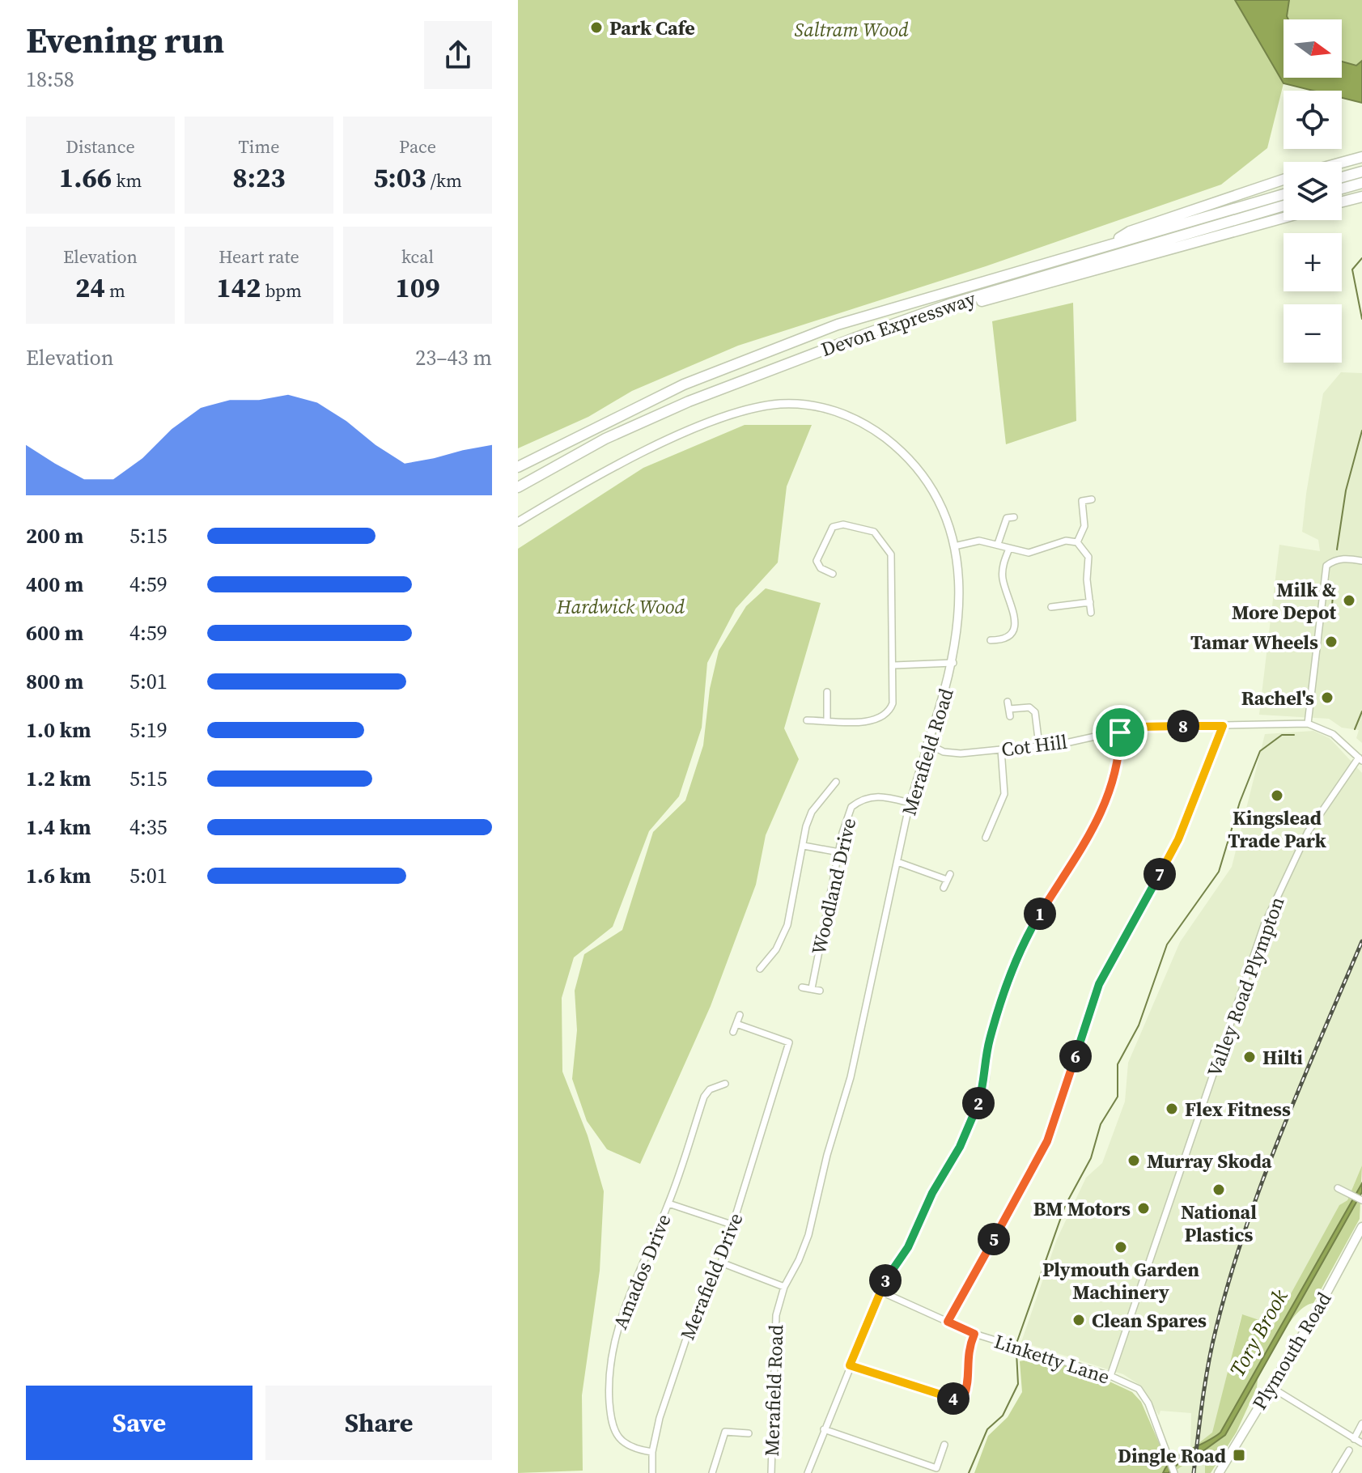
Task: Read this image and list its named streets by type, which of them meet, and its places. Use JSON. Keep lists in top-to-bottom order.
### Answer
{
  "streets": {
    "highway": ["Devon Expressway"],
    "main road": ["Plymouth Road"],
    "street": [
      "Cot Hill",
      "Merafield Road",
      "Woodland Drive",
      "Valley Road Plympton",
      "Amados Drive",
      "Merafield Drive",
      "Linketty Lane"
    ]
  },
  "crossings": [
    ["Cot Hill", "Merafield Road"],
    ["Cot Hill", "Valley Road Plympton"],
    ["Merafield Road", "Woodland Drive"],
    ["Valley Road Plympton", "Linketty Lane"],
    ["Amados Drive", "Merafield Drive"]
  ],
  "water": ["Tory Brook"],
  "parks": ["Saltram Wood", "Hardwick Wood"],
  "places": {
    "other": [
      "Park Cafe",
      "Milk & More Depot",
      "Tamar Wheels",
      "Rachel's",
      "Kingslead Trade Park",
      "Hilti",
      "Flex Fitness",
      "Murray Skoda",
      "National Plastics",
      "BM Motors",
      "Plymouth Garden Machinery",
      "Clean Spares"
    ],
    "transit": ["Dingle Road"]
  },
  "north": "right",
  "page": {
    "heading": ["Evening run", "18:58"],
    "map_buttons": ["+", "−"],
    "stats": [
      ["Distance", "1.66 km"],
      ["Time", "8:23"],
      ["Pace", "5:03 /km"],
      ["Elevation", "24 m"],
      ["Heart rate", "142 bpm"],
      ["kcal", "109"]
    ],
    "chart": ["Elevation", "23–43 m"],
    "list": [
      {
        "name": "200 m",
        "note": "5:15"
      },
      {
        "name": "400 m",
        "note": "4:59"
      },
      {
        "name": "600 m",
        "note": "4:59"
      },
      {
        "name": "800 m",
        "note": "5:01"
      },
      {
        "name": "1.0 km",
        "note": "5:19"
      },
      {
        "name": "1.2 km",
        "note": "5:15"
      },
      {
        "name": "1.4 km",
        "note": "4:35"
      },
      {
        "name": "1.6 km",
        "note": "5:01"
      }
    ],
    "pins": [
      "8",
      "7",
      "1",
      "6",
      "2",
      "5",
      "3",
      "4"
    ],
    "buttons": ["Save", "Share"]
  }
}
